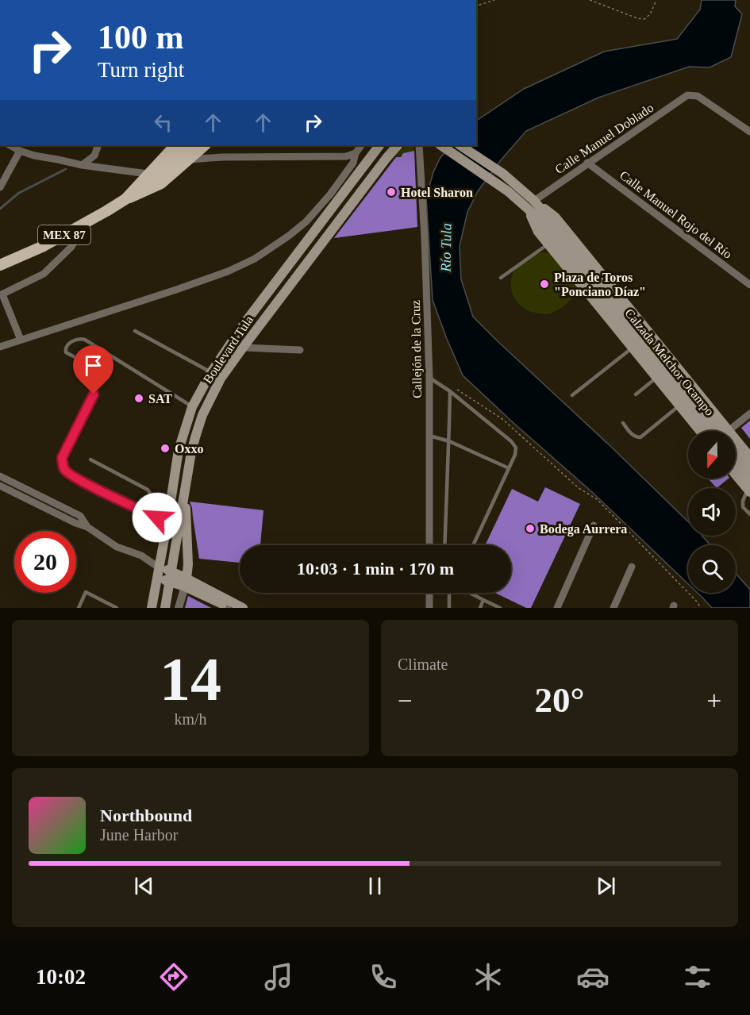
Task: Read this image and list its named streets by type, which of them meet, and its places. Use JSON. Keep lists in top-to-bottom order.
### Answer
{
  "streets": {
    "main road": ["MEX 87", "Boulevard Tula", "Calzada Melchor Ocampo"],
    "street": ["Calle Manuel Doblado", "Calle Manuel Rojo del Río", "Callejón de la Cruz"]
  },
  "crossings": [
    ["Calle Manuel Doblado", "Calle Manuel Rojo del Río"],
    ["Calle Manuel Doblado", "Calzada Melchor Ocampo"]
  ],
  "water": ["Río Tula"],
  "places": [
    "Hotel Sharon",
    "Plaza de Toros \"Ponciano Díaz\"",
    "SAT",
    "Oxxo",
    "Bodega Aurrera"
  ],
  "north": "bottom",
  "page": {
    "turn": ["100 m", "Turn right"],
    "limit": "20",
    "trip": "10:03 · 1 min · 170 m",
    "tile": [
      ["14", "km/h"],
      "Climate"
    ],
    "heat": ["−", "20°", "+"],
    "song": ["Northbound", "June Harbor"],
    "tabs": "10:02"
  }
}
